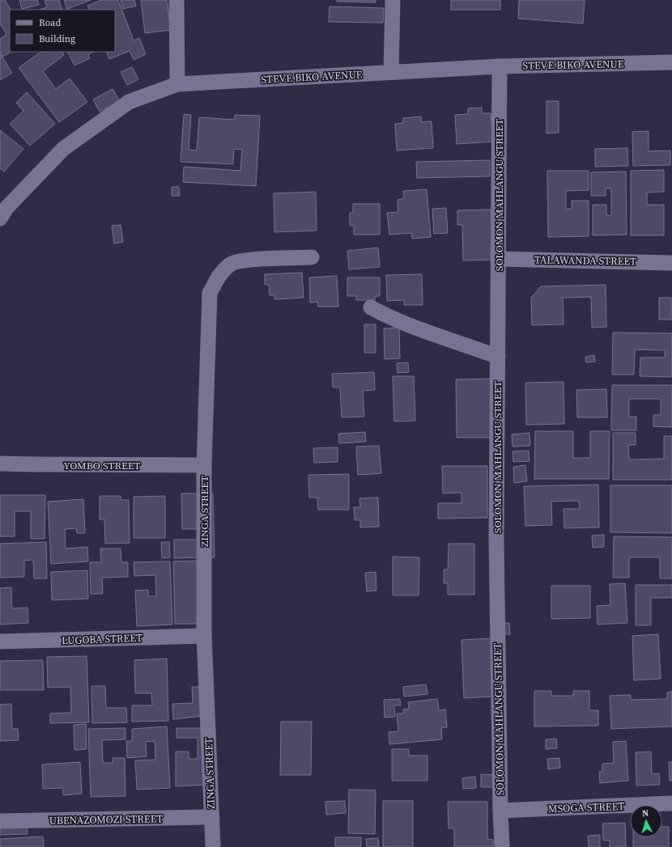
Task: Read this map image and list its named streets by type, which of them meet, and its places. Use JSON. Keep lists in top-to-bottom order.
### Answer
{
  "streets": {
    "street": [
      "STEVE BIKO AVENUE",
      "SOLOMON MAHLANGU STREET",
      "TALAWANDA STREET",
      "YOMBO STREET",
      "ZINGA STREET",
      "LUGOBA STREET",
      "MSOGA STREET",
      "UBENAZOMOZI STREET"
    ]
  },
  "crossings": [
    ["STEVE BIKO AVENUE", "SOLOMON MAHLANGU STREET"],
    ["SOLOMON MAHLANGU STREET", "TALAWANDA STREET"],
    ["SOLOMON MAHLANGU STREET", "MSOGA STREET"],
    ["YOMBO STREET", "ZINGA STREET"],
    ["ZINGA STREET", "LUGOBA STREET"],
    ["ZINGA STREET", "UBENAZOMOZI STREET"]
  ],
  "legend": ["Road", "Building"],
  "north": "top"
}
